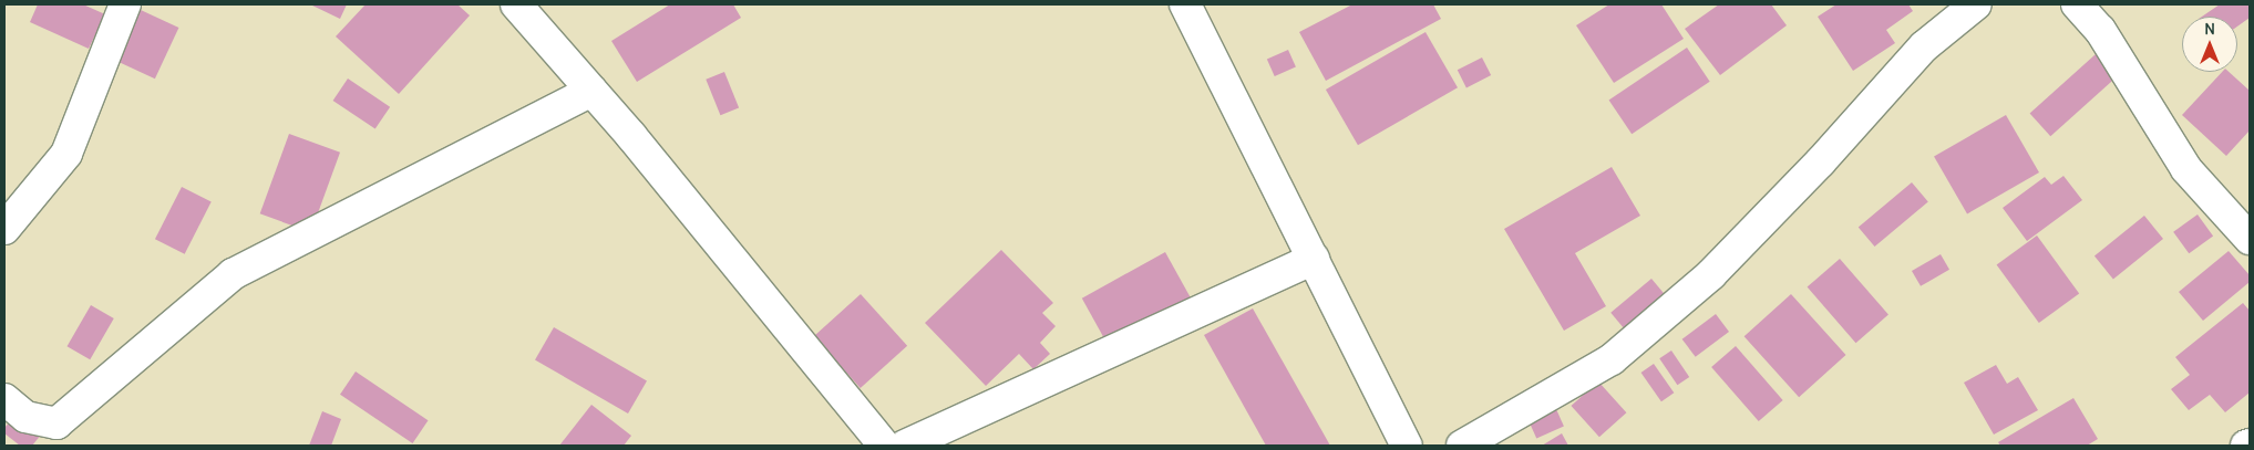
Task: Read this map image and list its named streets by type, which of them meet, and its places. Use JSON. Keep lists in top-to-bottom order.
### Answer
{
  "north": "top"
}
